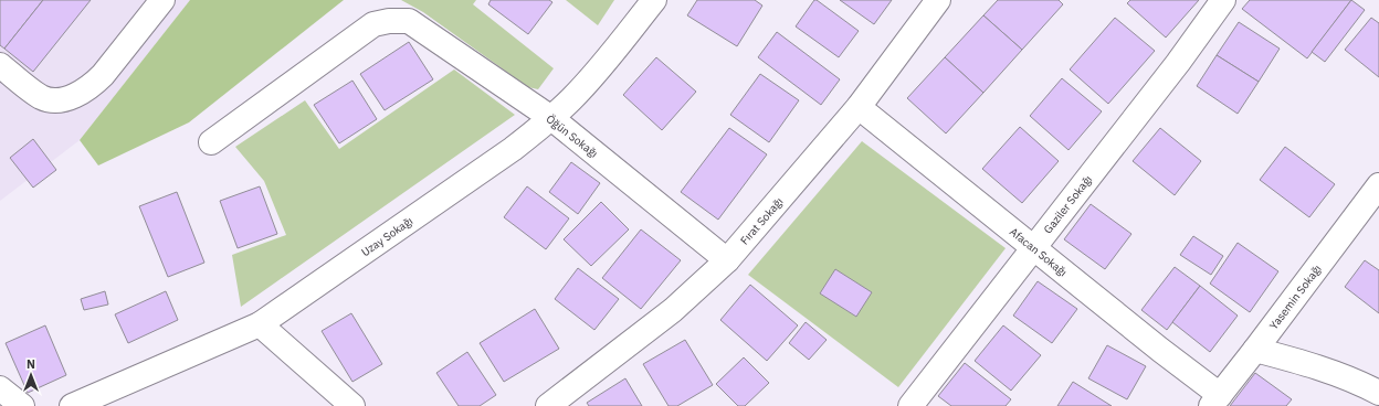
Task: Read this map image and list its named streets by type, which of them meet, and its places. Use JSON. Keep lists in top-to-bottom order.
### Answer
{
  "streets": {
    "street": [
      "Öğün Sokağı",
      "Gaziler Sokağı",
      "Fırat Sokağı",
      "Uzay Sokağı",
      "Afacan Sokağı",
      "Yasemin Sokağı"
    ]
  },
  "crossings": [
    ["Öğün Sokağı", "Fırat Sokağı"],
    ["Öğün Sokağı", "Uzay Sokağı"],
    ["Gaziler Sokağı", "Afacan Sokağı"],
    ["Fırat Sokağı", "Afacan Sokağı"],
    ["Afacan Sokağı", "Yasemin Sokağı"]
  ],
  "north": "top"
}
